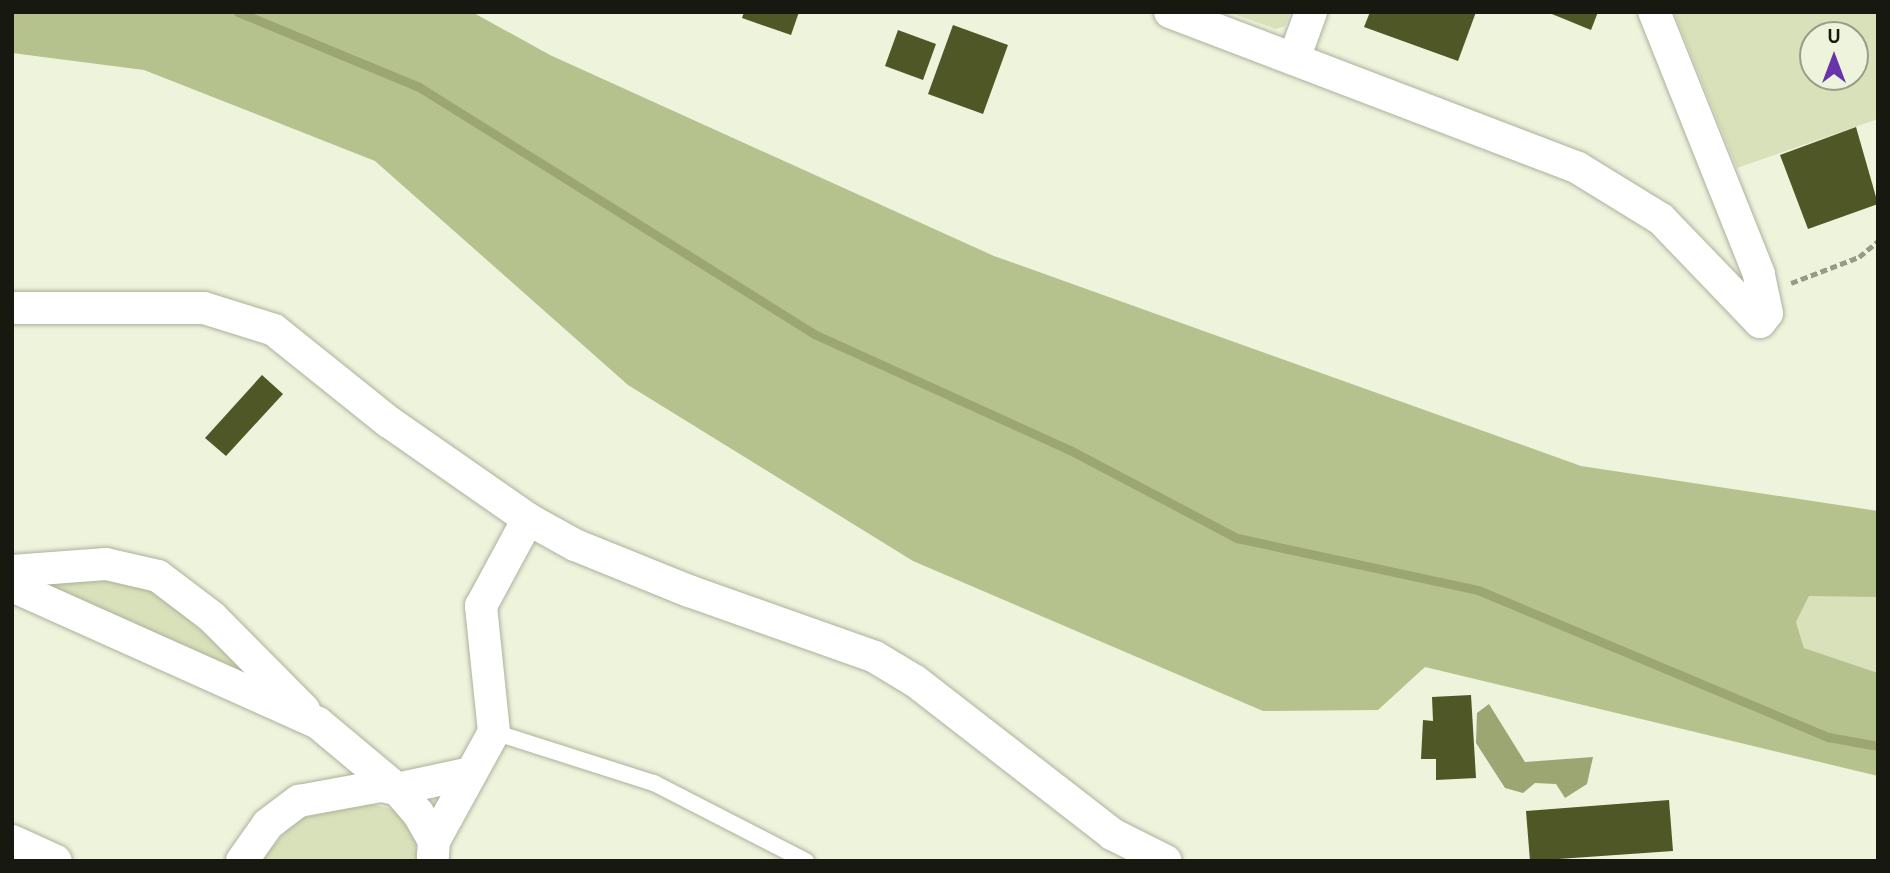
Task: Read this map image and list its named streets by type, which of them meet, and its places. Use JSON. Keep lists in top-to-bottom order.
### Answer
{
  "north": "top"
}
